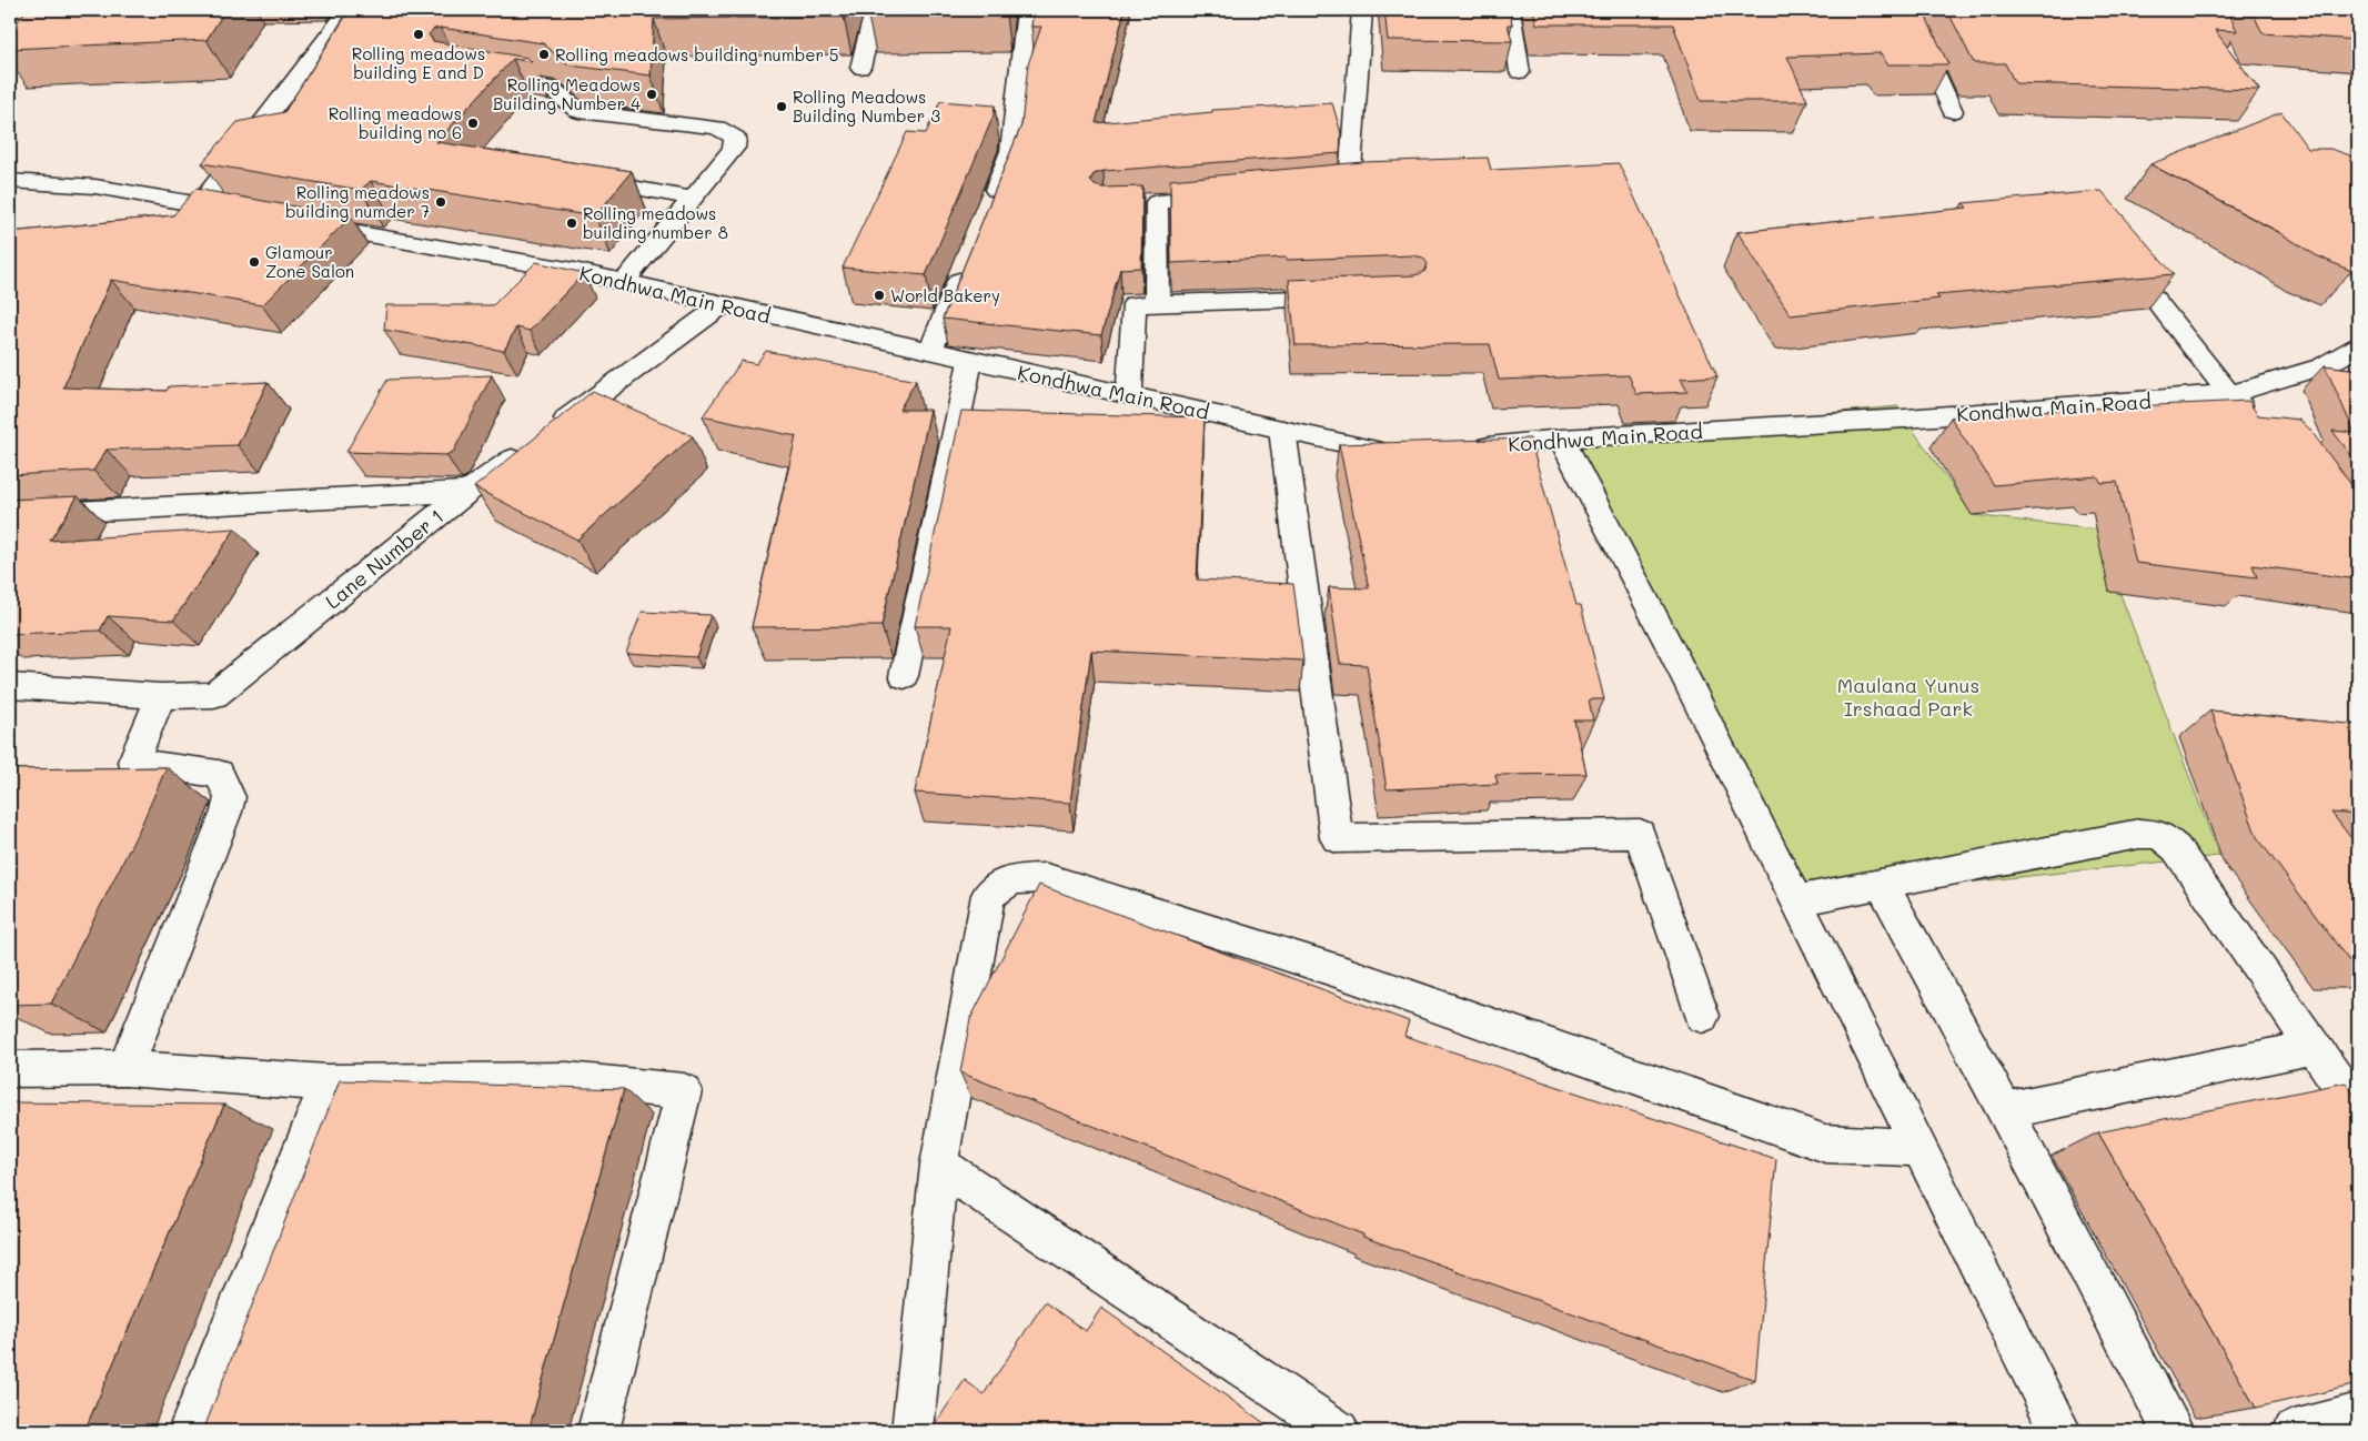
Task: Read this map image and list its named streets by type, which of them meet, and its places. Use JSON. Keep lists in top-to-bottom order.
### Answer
{
  "streets": {
    "street": ["Kondhwa Main Road", "Lane Number 1"]
  },
  "crossings": [
    ["Kondhwa Main Road", "Lane Number 1"]
  ],
  "parks": ["Maulana Yunus Irshaad Park"],
  "places": [
    "Rolling meadows building E and D",
    "Rolling meadows building number 5",
    "Rolling Meadows Building Number 4",
    "Rolling Meadows Building Number 3",
    "Rolling meadows building no 6",
    "Rolling meadows building numder 7",
    "Rolling meadows building number 8",
    "Glamour Zone Salon",
    "World Bakery"
  ]
}
